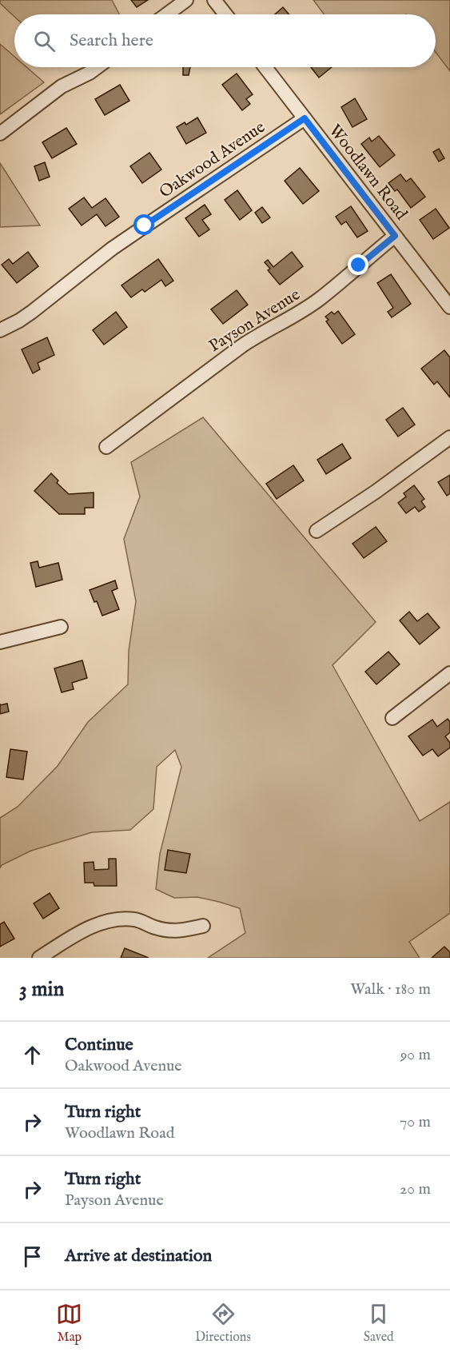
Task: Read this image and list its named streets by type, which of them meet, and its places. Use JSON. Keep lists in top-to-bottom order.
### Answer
{
  "streets": {
    "street": ["Oakwood Avenue", "Woodlawn Road", "Payson Avenue"]
  },
  "crossings": [
    ["Oakwood Avenue", "Woodlawn Road"],
    ["Woodlawn Road", "Payson Avenue"]
  ],
  "page": {
    "search": "Search here",
    "heading": ["3 min", "Walk · 180 m"],
    "list": [
      ["Continue", "Oakwood Avenue", "90 m"],
      ["Turn right", "Woodlawn Road", "70 m"],
      ["Turn right", "Payson Avenue", "20 m"],
      "Arrive at destination"
    ],
    "nav": ["Map", "Directions", "Saved"]
  }
}
